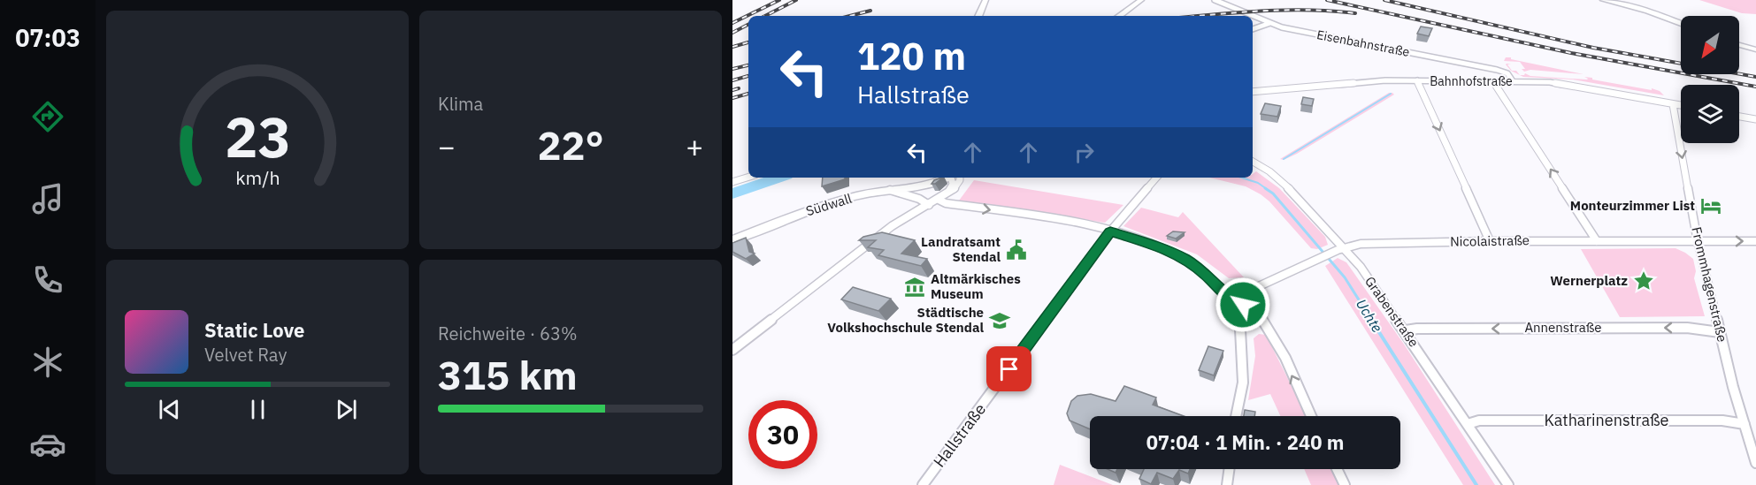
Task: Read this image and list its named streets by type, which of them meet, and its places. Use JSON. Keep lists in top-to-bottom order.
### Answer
{
  "streets": {
    "main road": ["Südwall"],
    "street": [
      "Eisenbahnstraße",
      "Bahnhofstraße",
      "Nicolaistraße",
      "Frommhagenstraße",
      "Grabenstraße",
      "Annenstraße",
      "Katharinenstraße",
      "Hallstraße"
    ]
  },
  "crossings": [
    ["Eisenbahnstraße", "Bahnhofstraße"],
    ["Bahnhofstraße", "Frommhagenstraße"],
    ["Nicolaistraße", "Frommhagenstraße"],
    ["Nicolaistraße", "Grabenstraße"],
    ["Frommhagenstraße", "Annenstraße"],
    ["Frommhagenstraße", "Katharinenstraße"],
    ["Grabenstraße", "Annenstraße"],
    ["Grabenstraße", "Katharinenstraße"]
  ],
  "one_way": ["Frommhagenstraße", "Annenstraße"],
  "water": ["Uchte"],
  "places": {
    "hotel": ["Monteurzimmer List"],
    "public building": ["Landratsamt Stendal"],
    "place": ["Wernerplatz"],
    "museum": ["Altmärkisches Museum"],
    "school or university": ["Städtische Volkshochschule Stendal"]
  },
  "north": "bottom left",
  "page": {
    "tabs": "07:03",
    "tile": [
      "Klima",
      ["Reichweite · 63%", "315 km"]
    ],
    "turn": ["120 m", "Hallstraße"],
    "heat": ["−", "22°", "+"],
    "song": ["Static Love", "Velvet Ray"],
    "limit": "30",
    "trip": "07:04 · 1 Min. · 240 m",
    "gauge": ["23", "km/h"]
  }
}
